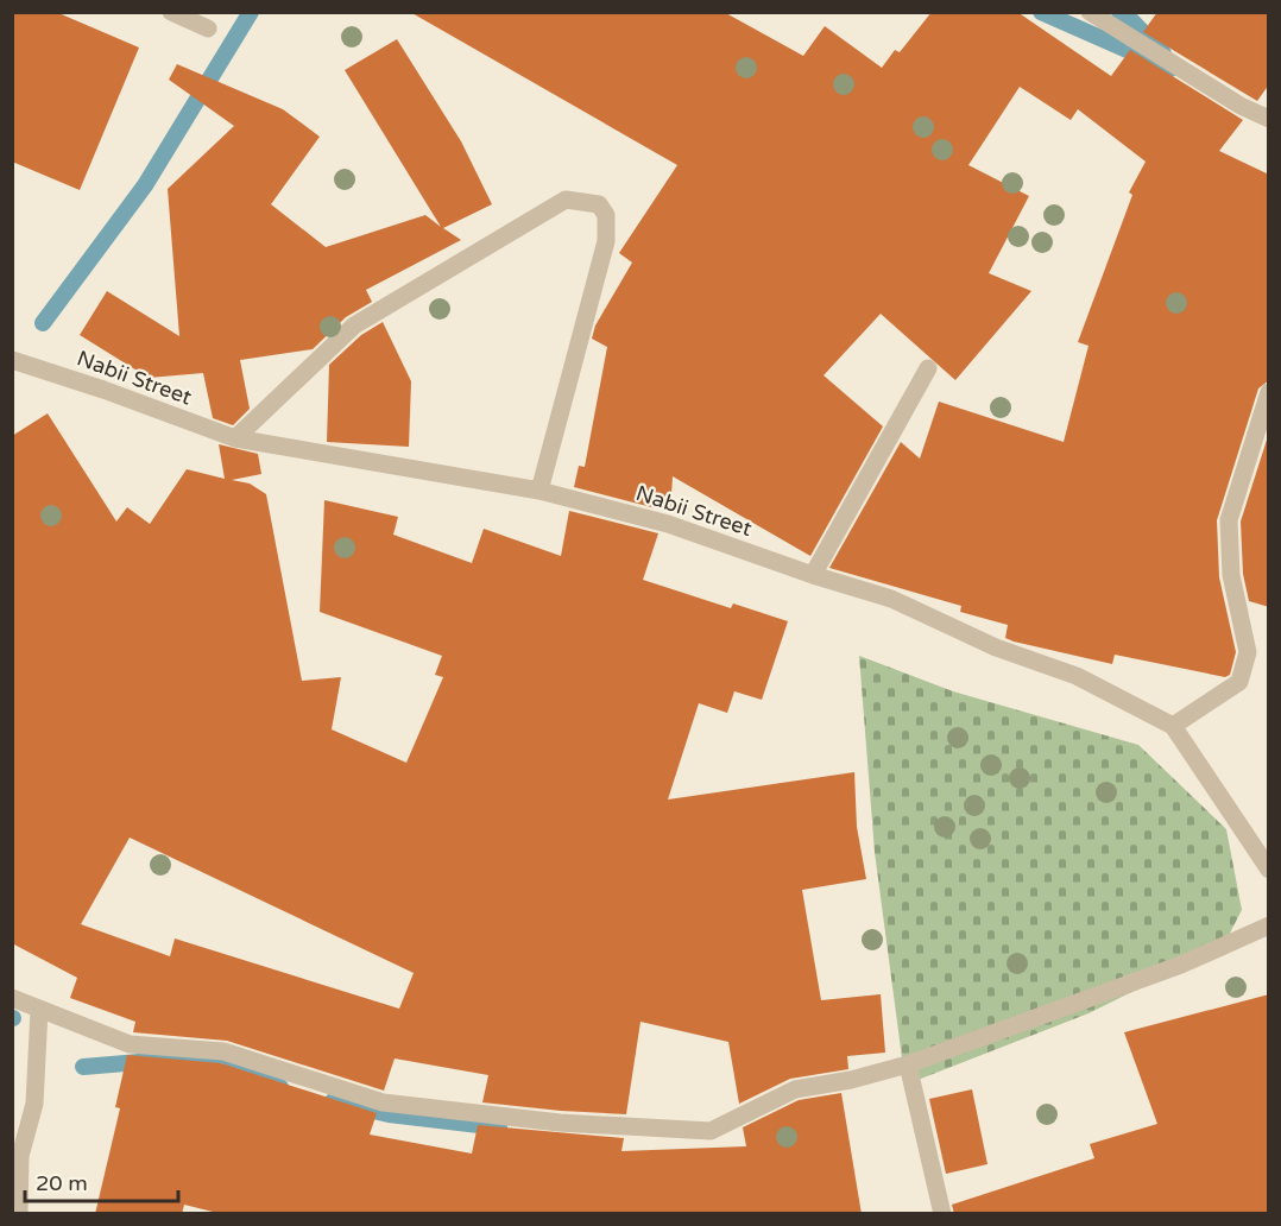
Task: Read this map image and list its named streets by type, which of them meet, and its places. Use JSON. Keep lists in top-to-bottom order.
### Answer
{
  "streets": {
    "street": ["Nabii Street"]
  },
  "scale_bar": "20 m"
}
